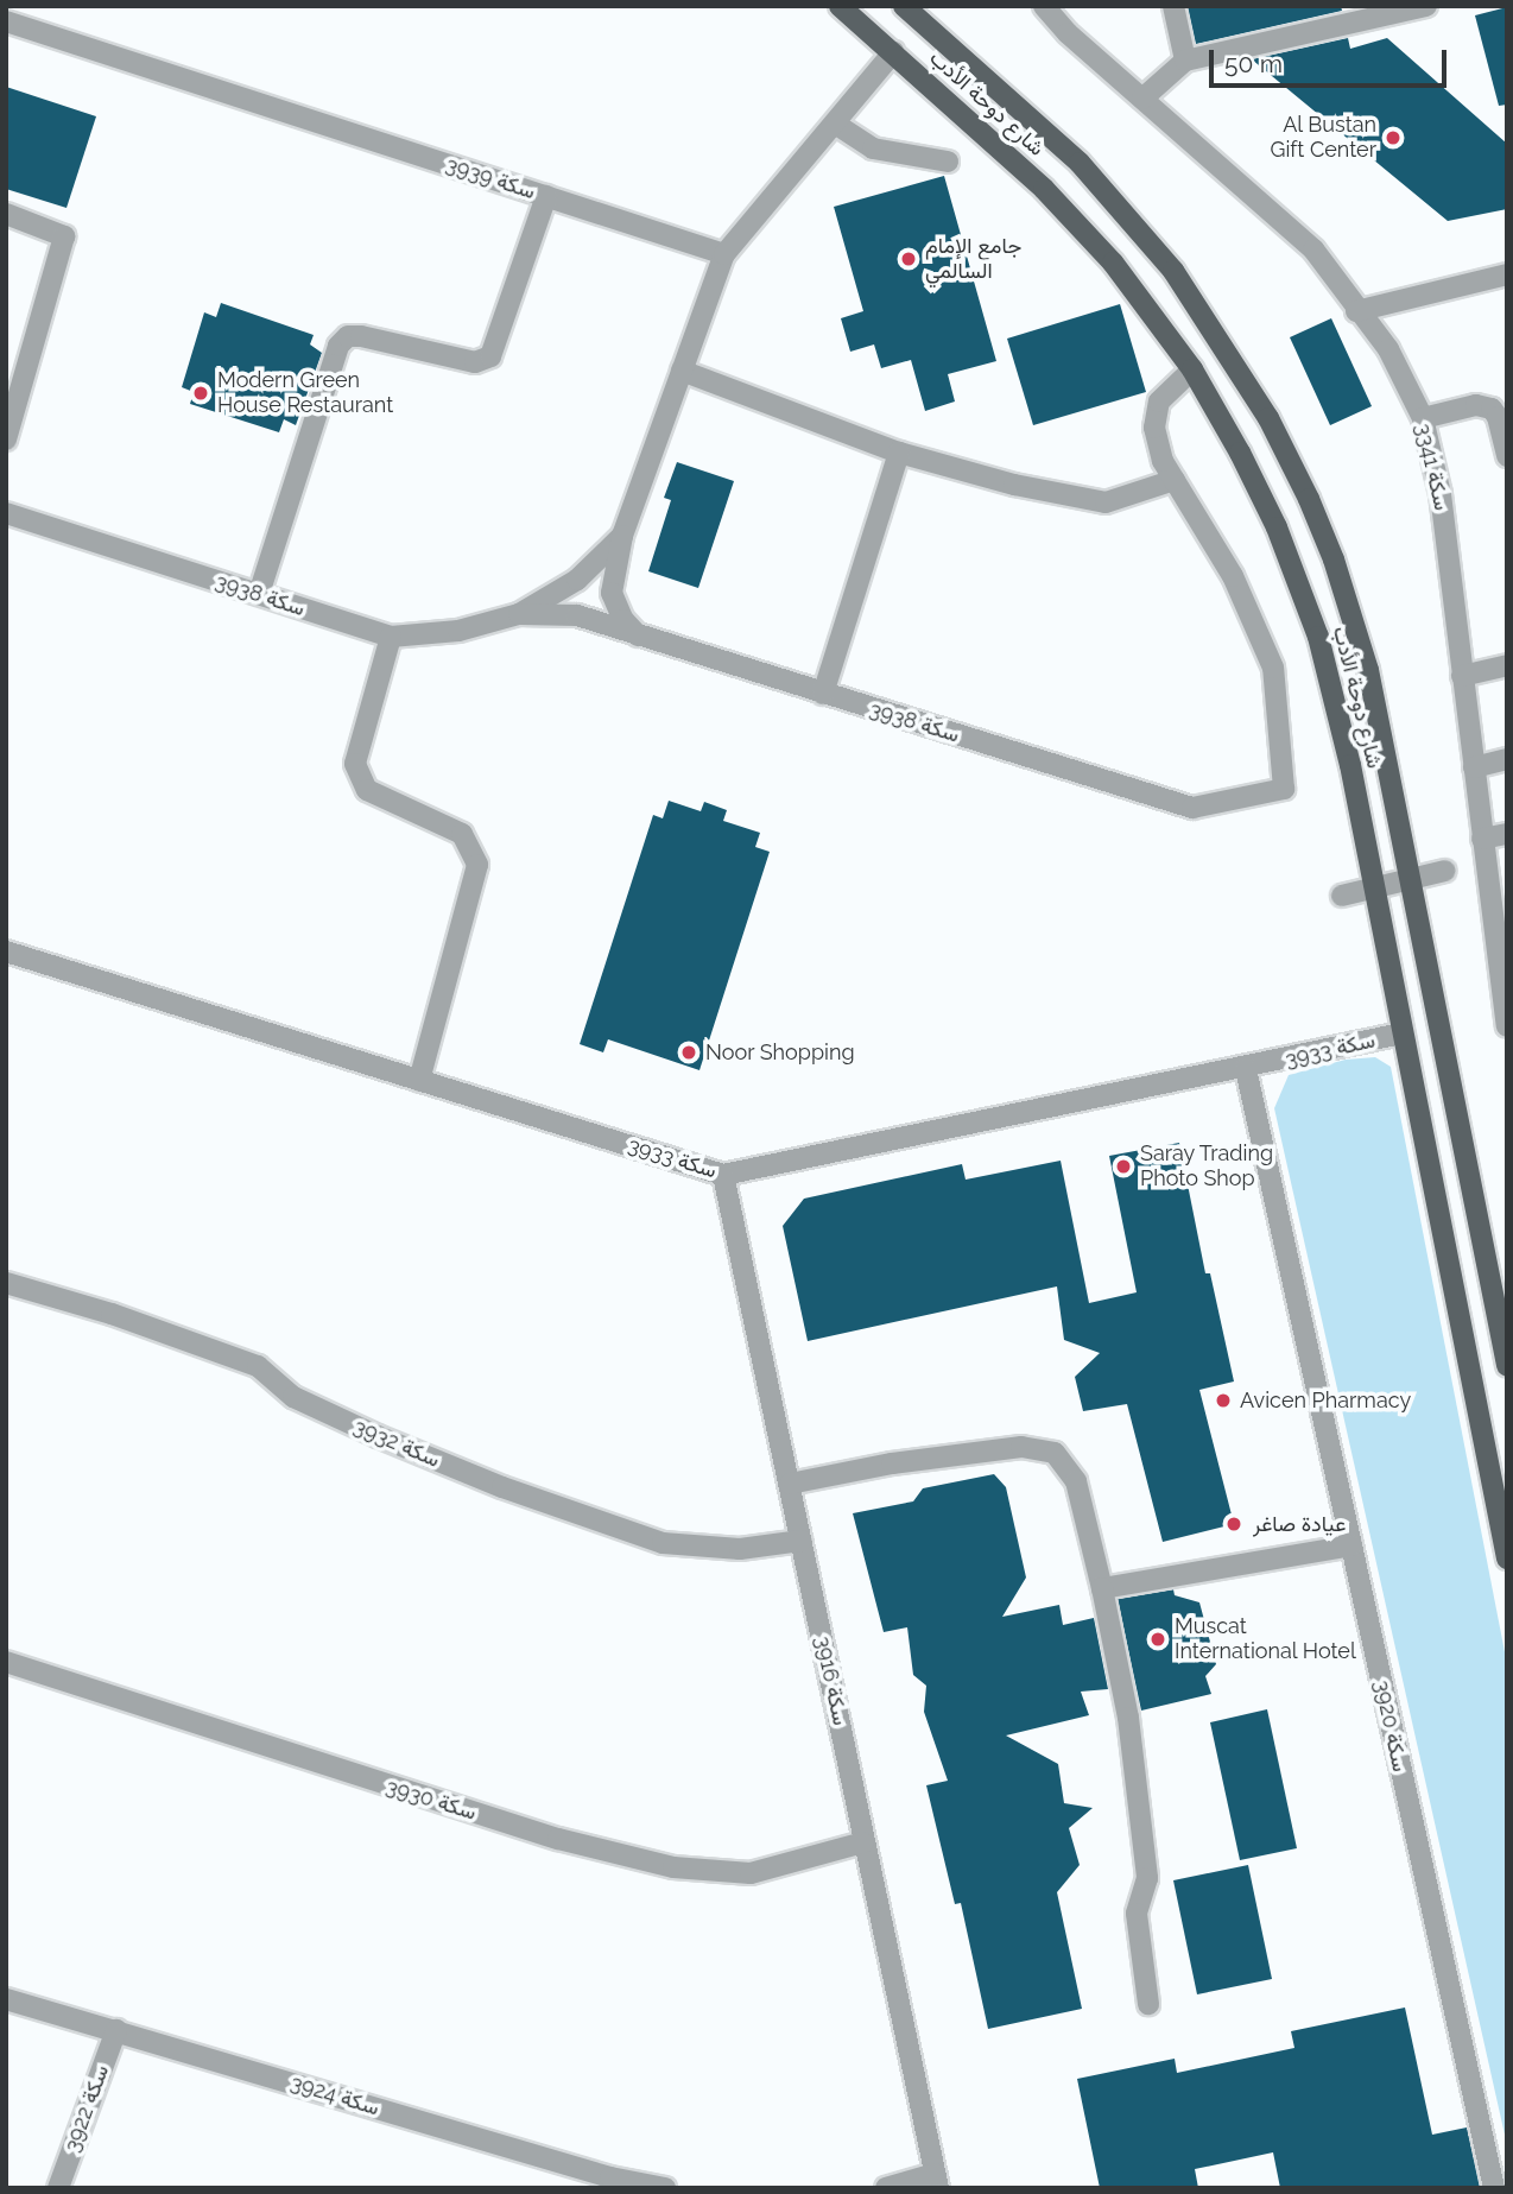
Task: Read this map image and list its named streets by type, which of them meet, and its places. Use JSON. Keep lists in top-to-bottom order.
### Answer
{
  "streets": {
    "main road": ["شارع دوحة الأدب"],
    "street": [
      "سكة 3939",
      "سكة 3341",
      "سكة 3938",
      "سكة 3933",
      "سكة 3932",
      "سكة 3916",
      "سكة 3920",
      "سكة 3930",
      "سكة 3924",
      "سكة 3922"
    ]
  },
  "crossings": [
    ["شارع دوحة الأدب", "سكة 3933"],
    ["سكة 3939", "سكة 3938"],
    ["سكة 3933", "سكة 3916"],
    ["سكة 3933", "سكة 3920"],
    ["سكة 3932", "سكة 3916"],
    ["سكة 3916", "سكة 3930"],
    ["سكة 3924", "سكة 3922"]
  ],
  "places": [
    "Al Bustan Gift Center",
    "جامع الإمام السالمي",
    "Modern Green House Restaurant",
    "Noor Shopping",
    "Saray Trading Photo Shop",
    "Avicen Pharmacy",
    "عيادة صاغر",
    "Muscat International Hotel"
  ],
  "scale_bar": "50 m"
}
